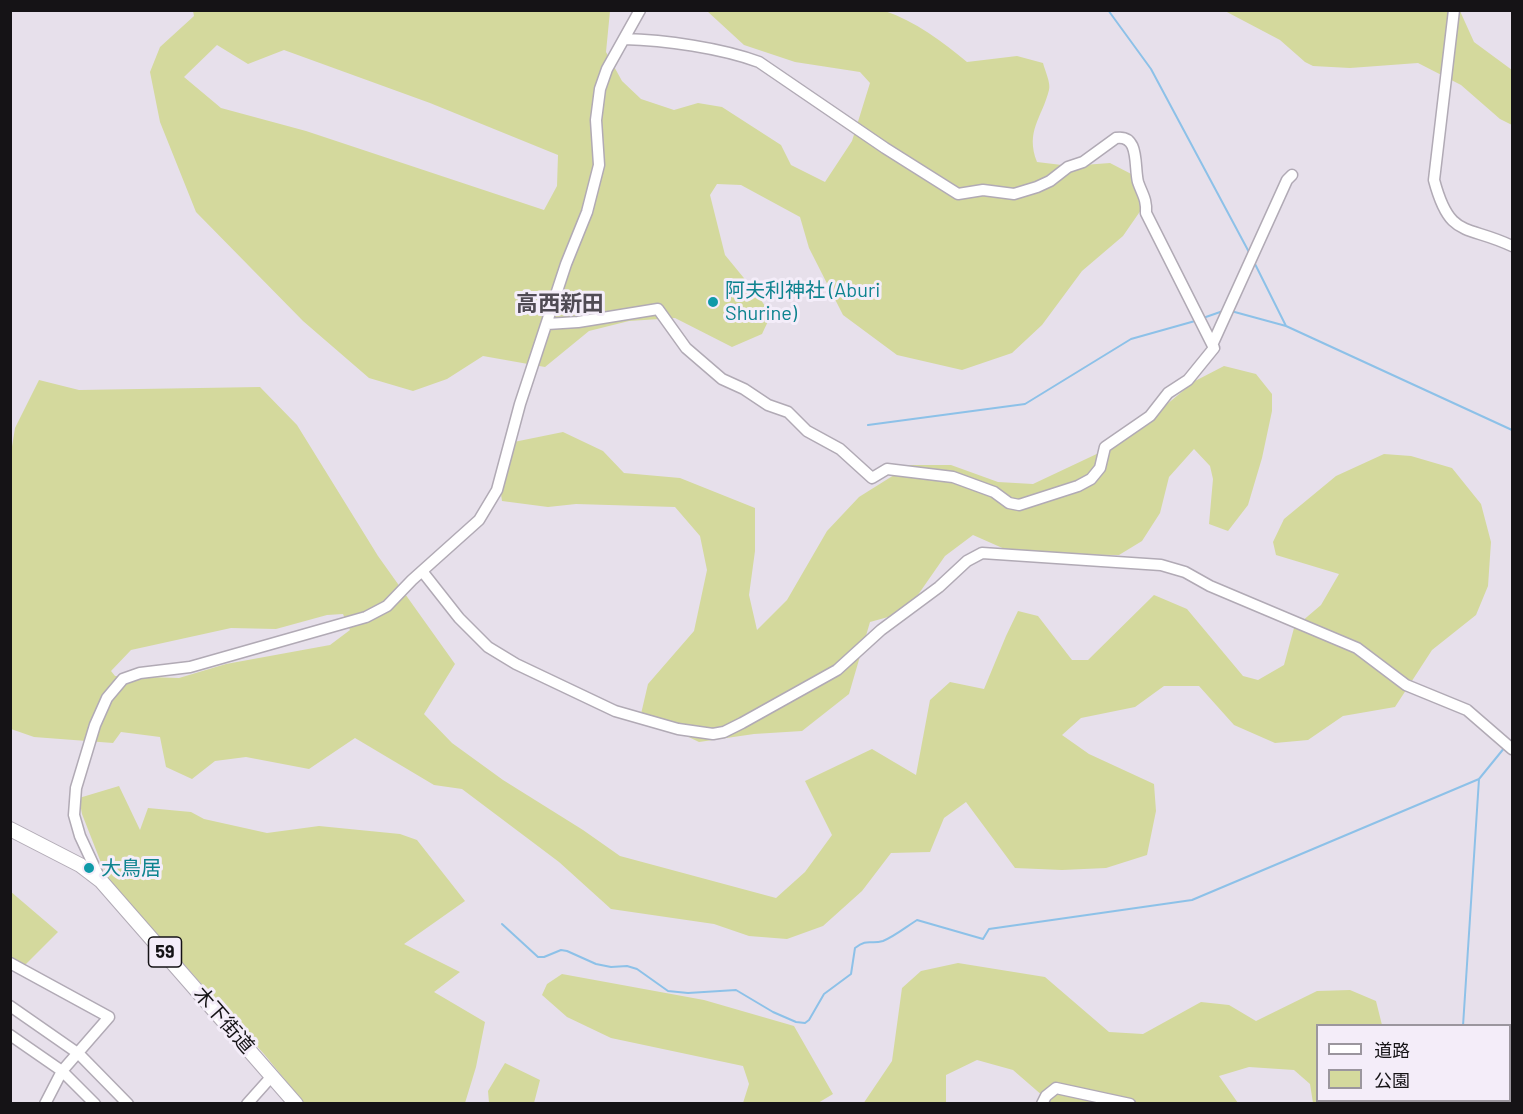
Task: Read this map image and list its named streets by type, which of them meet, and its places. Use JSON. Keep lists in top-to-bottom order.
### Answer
{
  "streets": {
    "main road": ["59", "木下街道"]
  },
  "districts": ["高西新田"],
  "places": ["阿夫利神社 (Aburi Shurine)", "大鳥居"],
  "legend": ["道路", "公園"]
}
